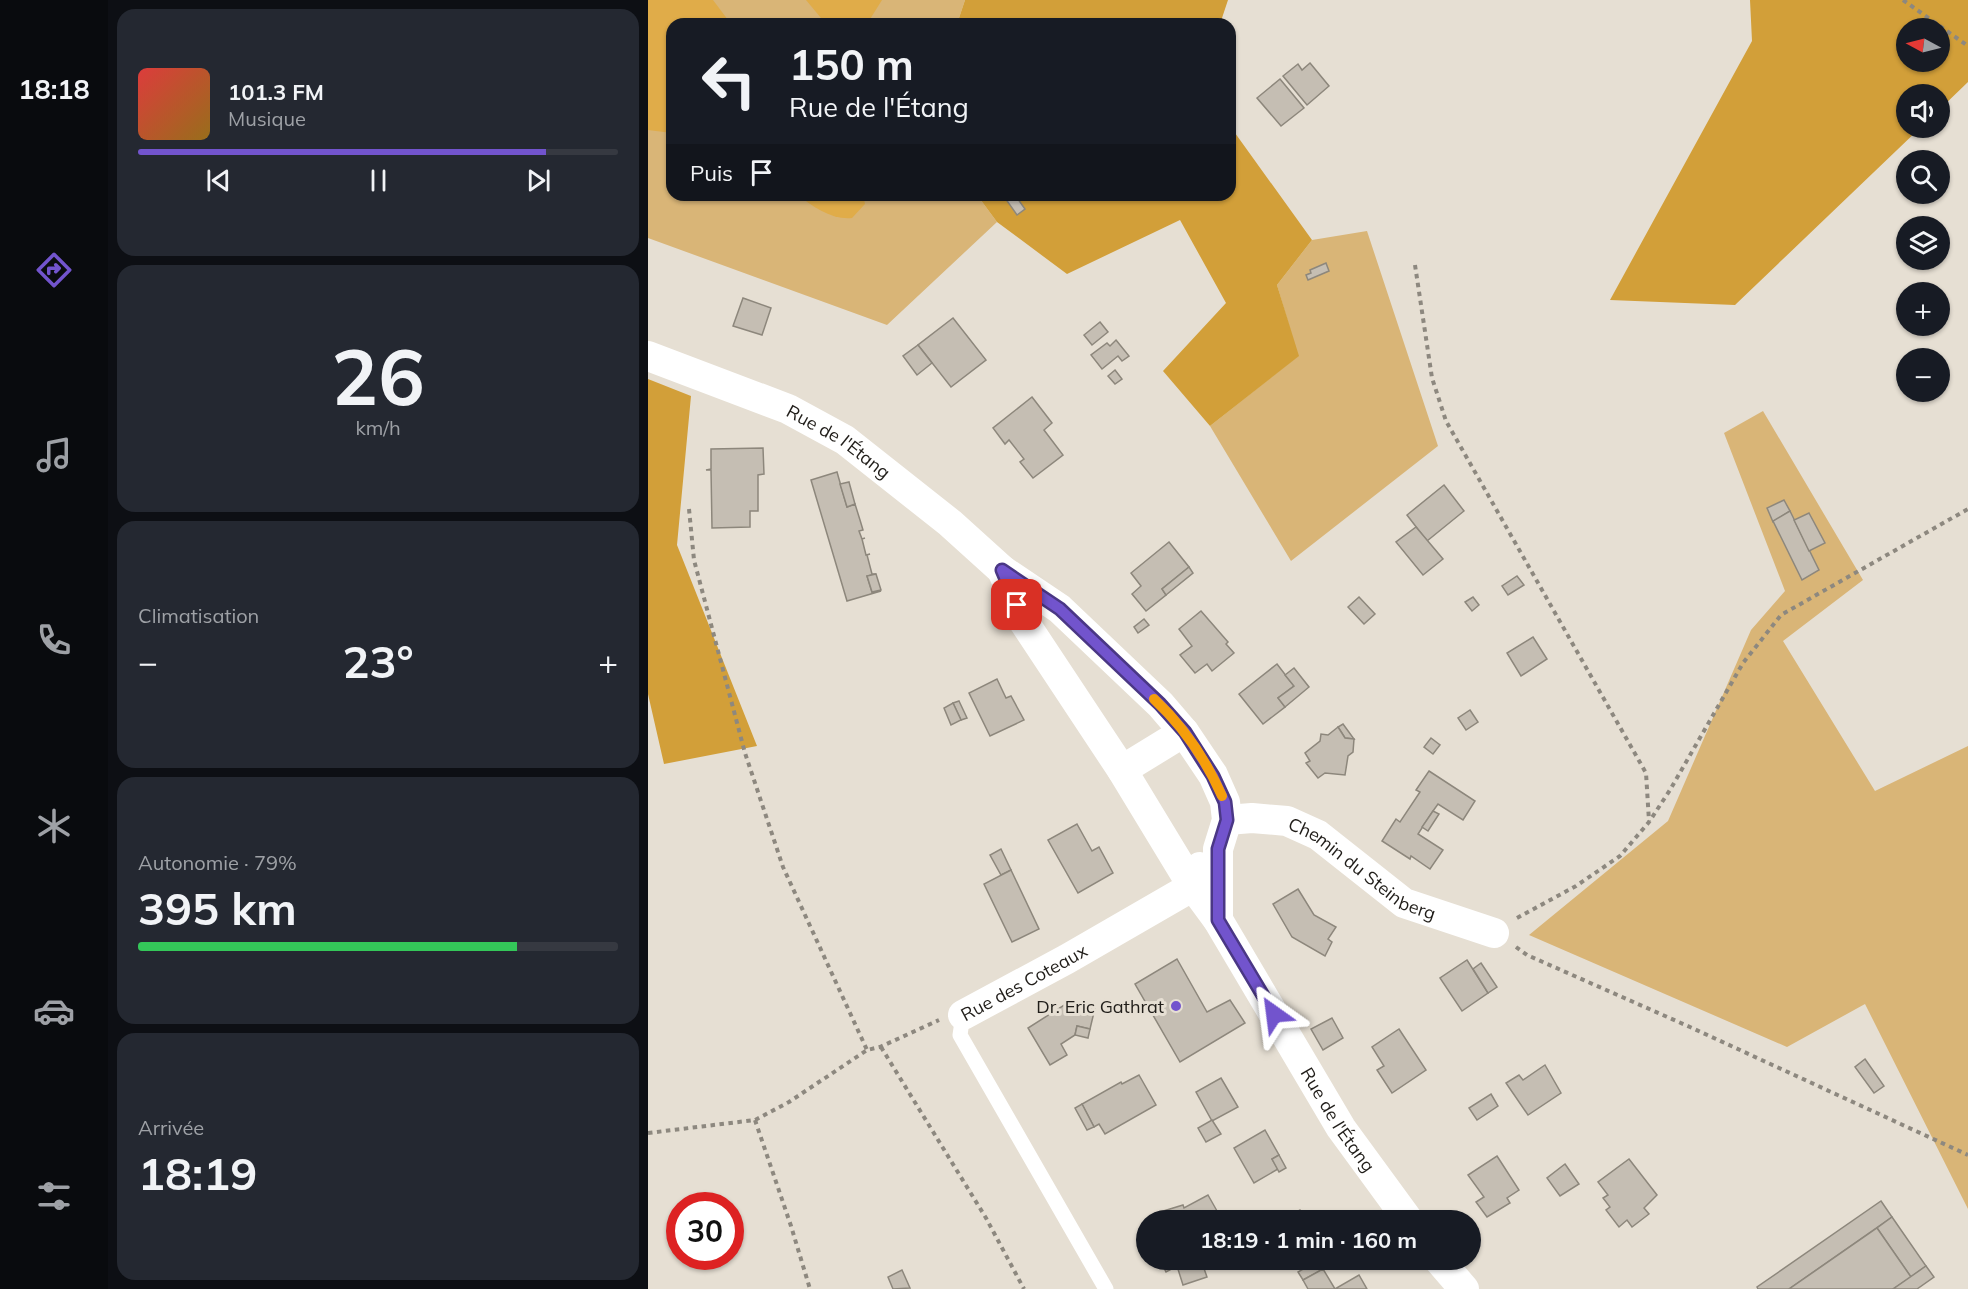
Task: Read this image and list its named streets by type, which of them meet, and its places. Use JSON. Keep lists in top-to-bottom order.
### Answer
{
  "streets": {
    "street": ["Rue de l'Étang", "Chemin du Steinberg", "Rue des Coteaux"]
  },
  "crossings": [
    ["Rue de l'Étang", "Chemin du Steinberg"],
    ["Rue de l'Étang", "Rue des Coteaux"]
  ],
  "places": ["Dr. Eric Gathrat"],
  "north": "left",
  "page": {
    "tabs": "18:18",
    "map_buttons": ["+", "−"],
    "turn": ["150 m", "Rue de l'Étang"],
    "song": ["101.3 FM", "Musique"],
    "then": "Puis",
    "tile": [
      ["26", "km/h"],
      "Climatisation",
      ["Autonomie · 79%", "395 km"],
      ["Arrivée", "18:19"]
    ],
    "heat": ["−", "23°", "+"],
    "limit": "30",
    "trip": "18:19 · 1 min · 160 m"
  }
}
